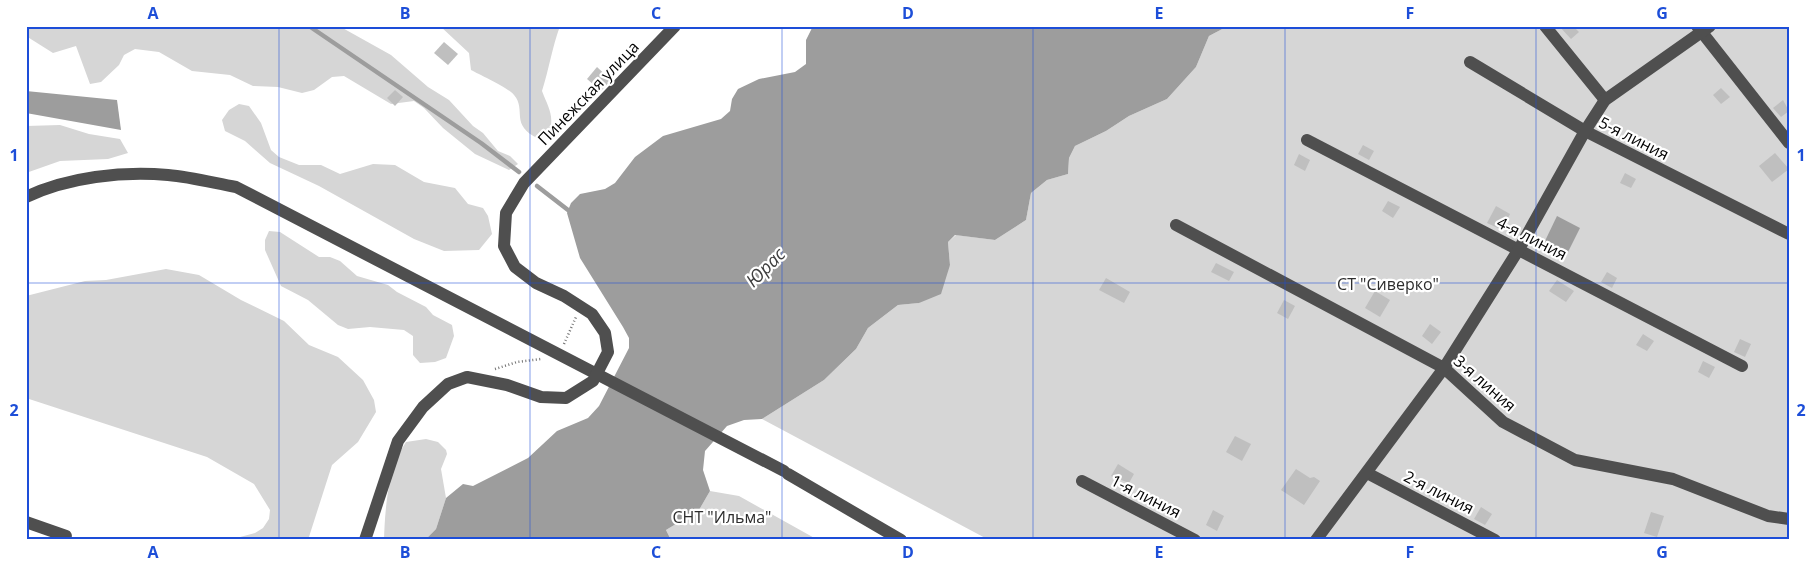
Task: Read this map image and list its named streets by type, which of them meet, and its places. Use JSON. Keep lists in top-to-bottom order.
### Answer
{
  "streets": {
    "street": [
      "Пинежская улица",
      "5-я линия",
      "4-я линия",
      "3-я линия",
      "2-я линия",
      "1-я линия"
    ]
  },
  "water": ["Юрас"],
  "parks": ["СТ \"Сиверко\"", "СНТ \"Ильма\""],
  "grid": {
    "columns": [
      "A",
      "B",
      "C",
      "D",
      "E",
      "F",
      "G"
    ],
    "rows": ["1", "2"]
  }
}
